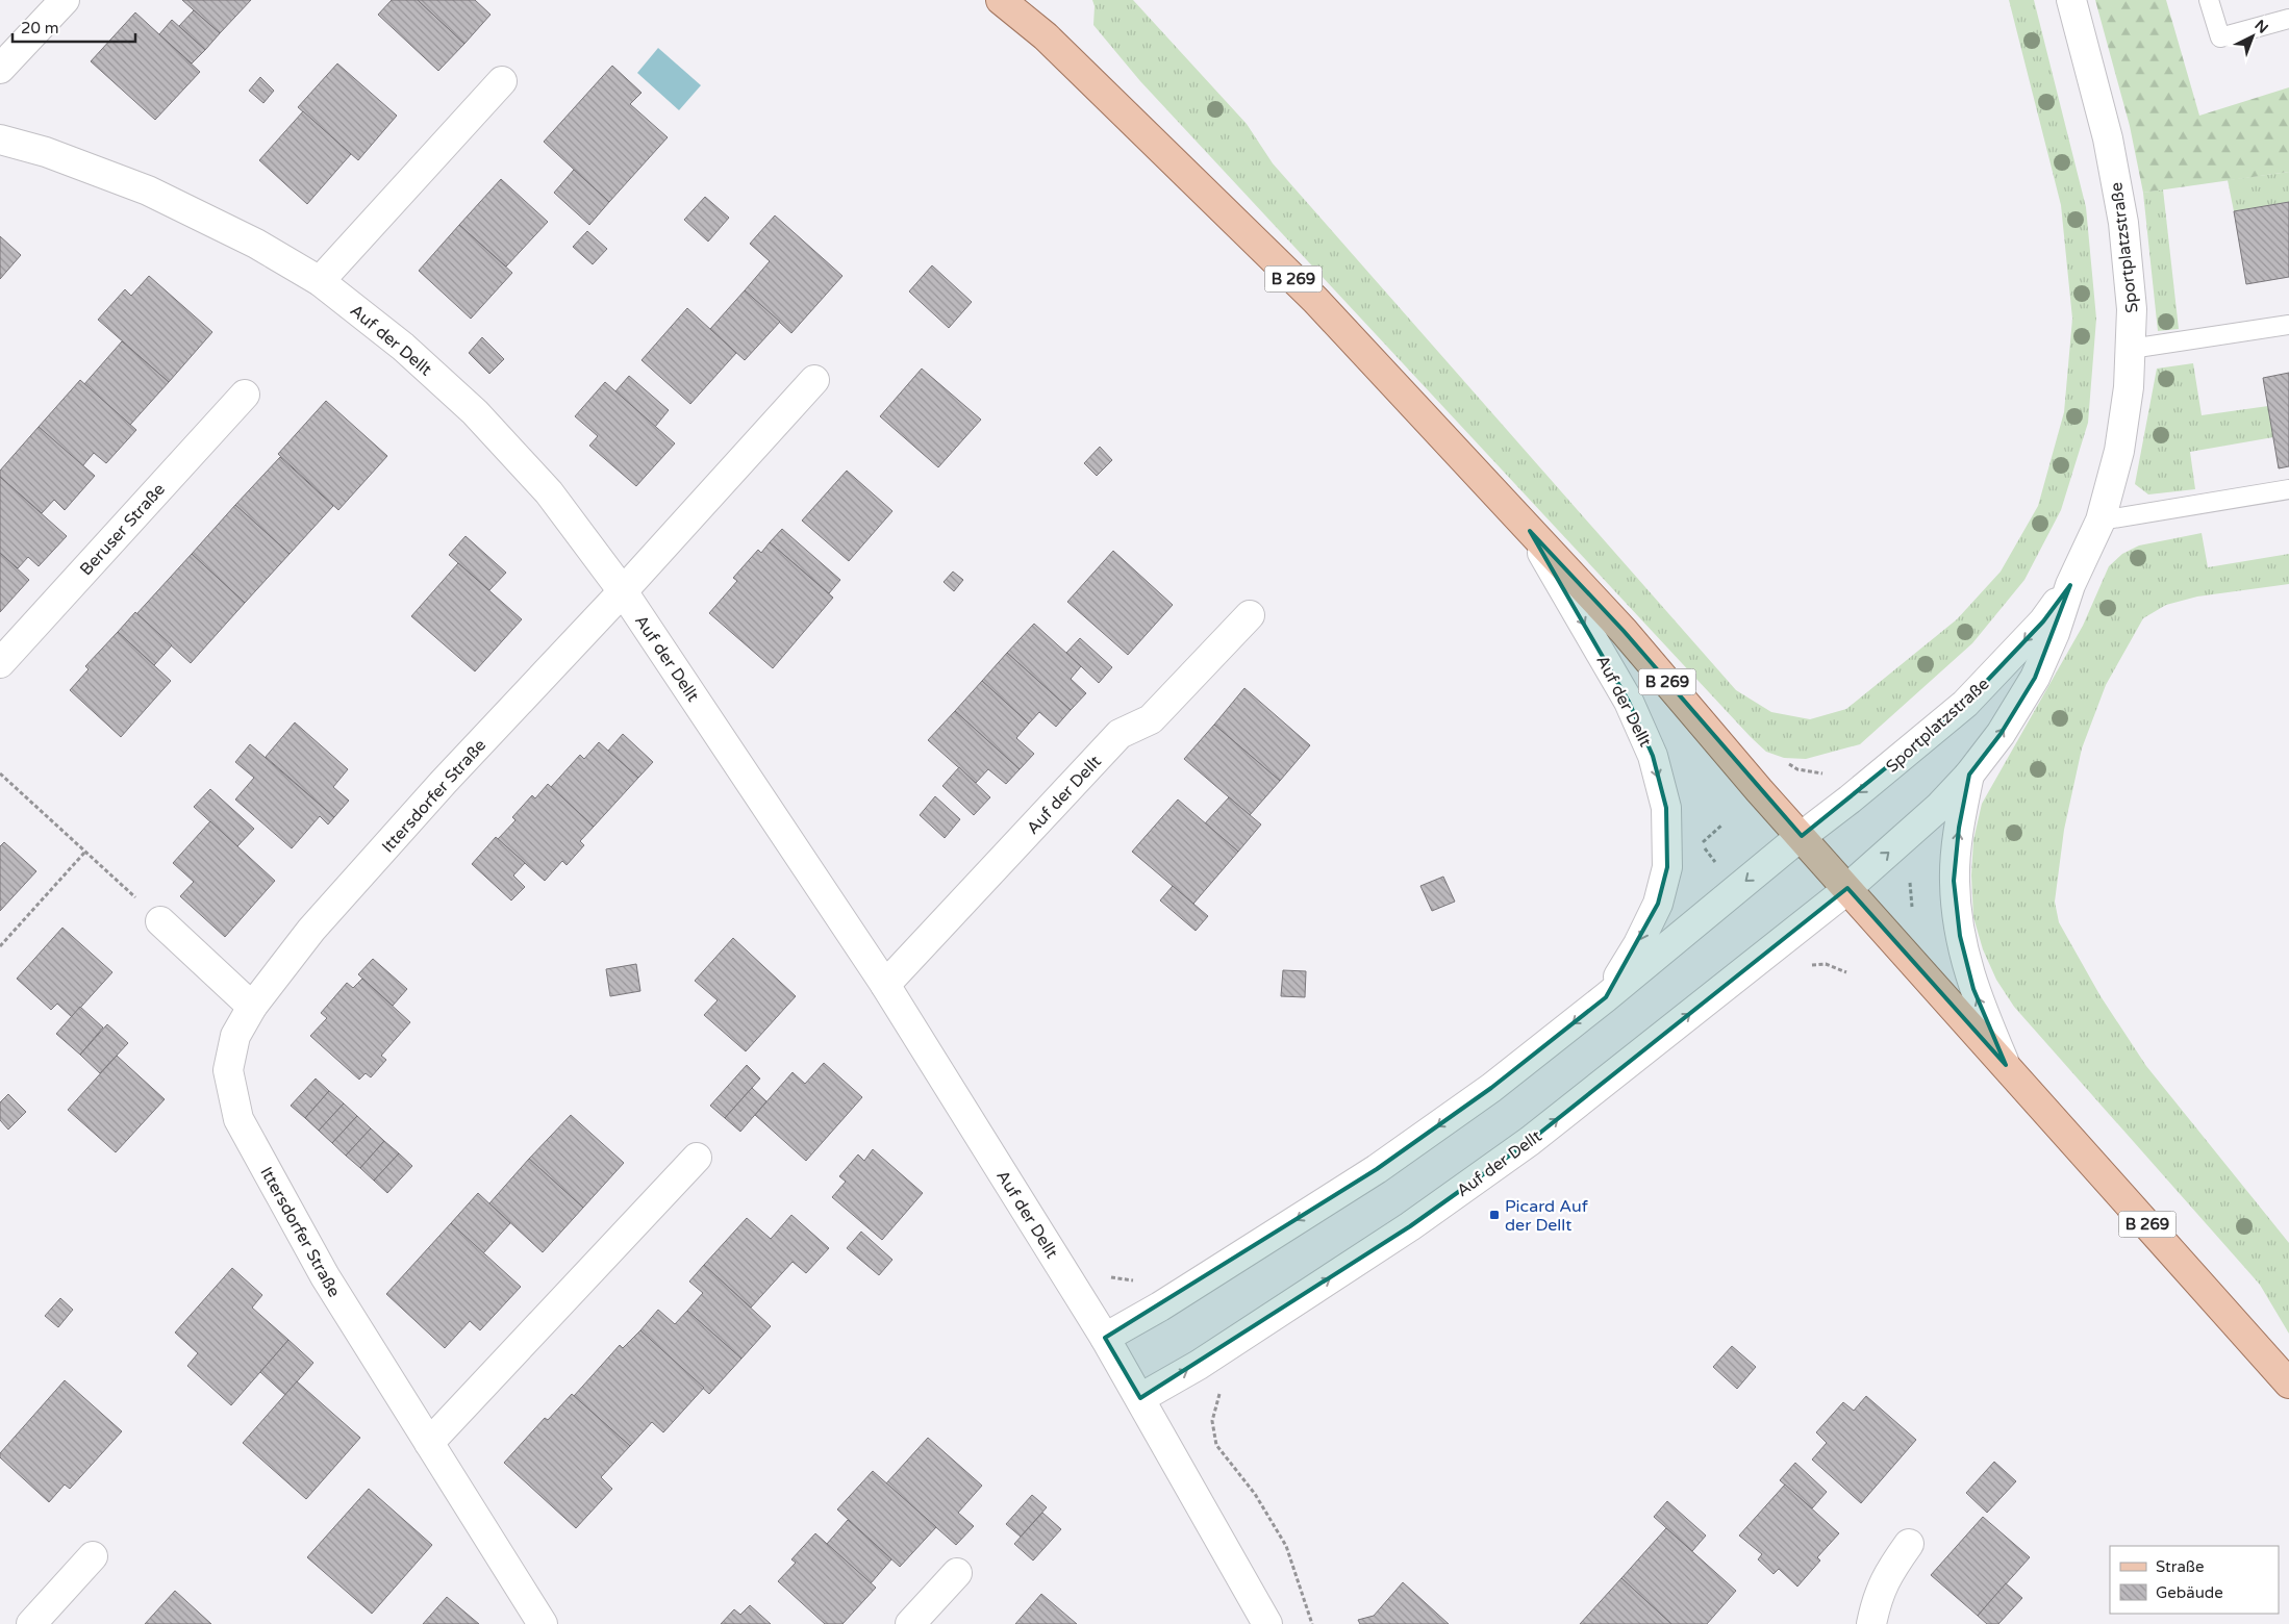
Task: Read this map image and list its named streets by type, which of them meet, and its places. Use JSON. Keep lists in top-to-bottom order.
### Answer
{
  "streets": {
    "main road": ["B 269"],
    "street": [
      "Sportplatzstraße",
      "Auf der Dellt",
      "Beruser Straße",
      "Ittersdorfer Straße"
    ]
  },
  "crossings": [
    ["Sportplatzstraße", "B 269"],
    ["Sportplatzstraße", "Auf der Dellt"],
    ["B 269", "Auf der Dellt"],
    ["Auf der Dellt", "Ittersdorfer Straße"]
  ],
  "places": {
    "transit": ["Picard Auf der Dellt"]
  },
  "legend": ["Straße", "Gebäude"],
  "scale_bar": "20 m",
  "north": "top right"
}
